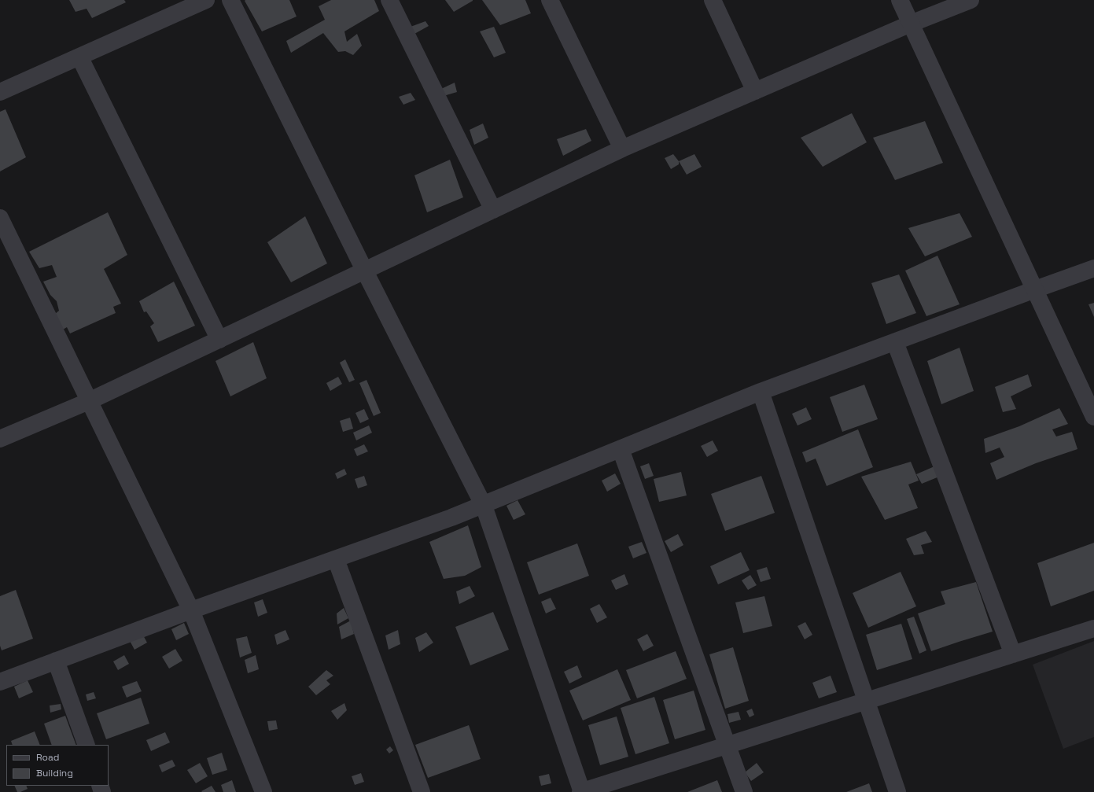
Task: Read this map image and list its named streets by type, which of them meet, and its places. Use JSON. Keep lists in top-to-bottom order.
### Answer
{
  "legend": ["Road", "Building"]
}
